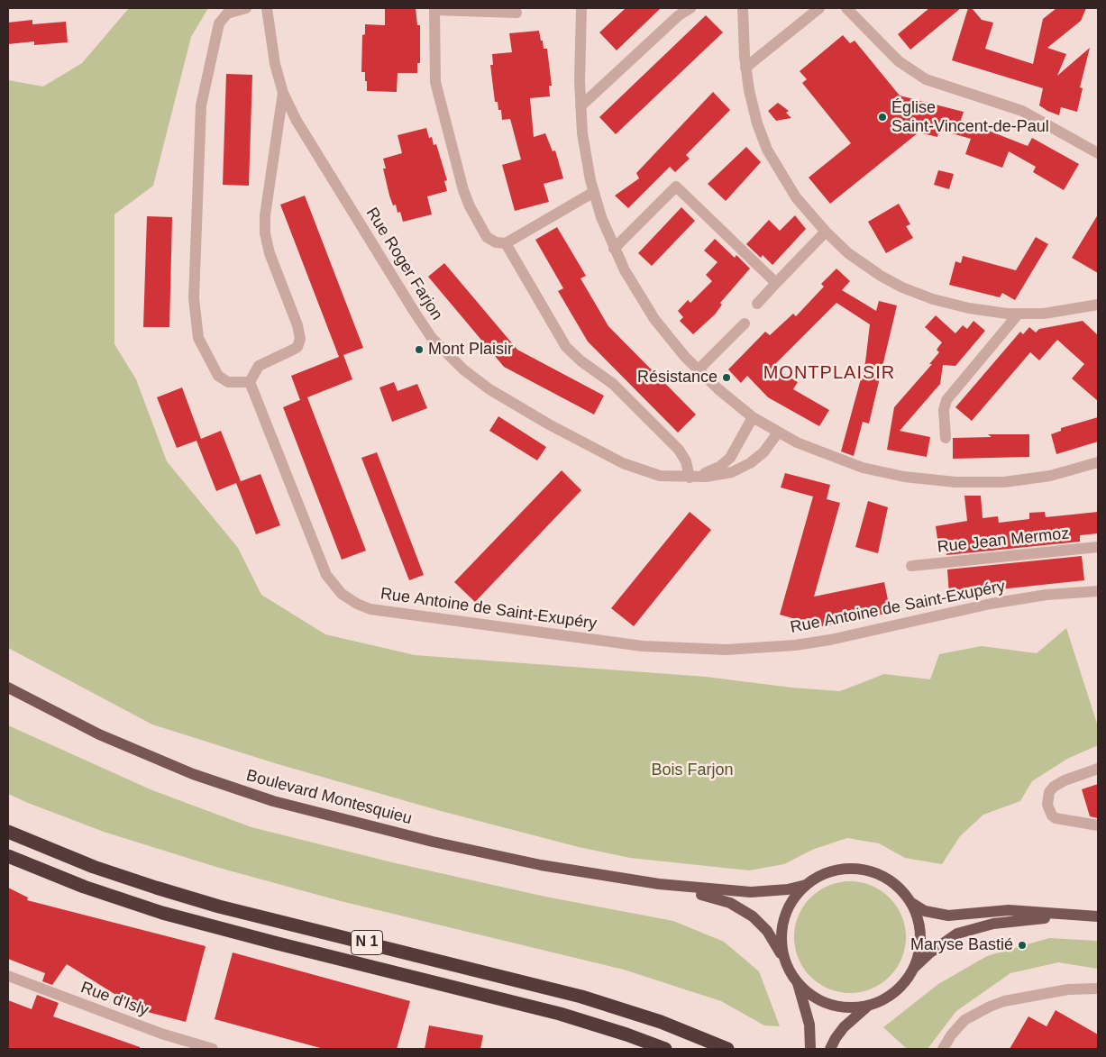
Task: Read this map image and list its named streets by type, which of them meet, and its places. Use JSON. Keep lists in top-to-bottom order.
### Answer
{
  "streets": {
    "highway": ["N 1"],
    "main road": ["Boulevard Montesquieu"],
    "street": [
      "Rue Roger Farjon",
      "Rue Jean Mermoz",
      "Rue Antoine de Saint-Exupéry",
      "Rue d'Isly"
    ]
  },
  "districts": ["MONTPLAISIR"],
  "parks": ["Bois Farjon"],
  "places": [
    "Église Saint-Vincent-de-Paul",
    "Mont Plaisir",
    "Résistance",
    "Maryse Bastié"
  ]
}
